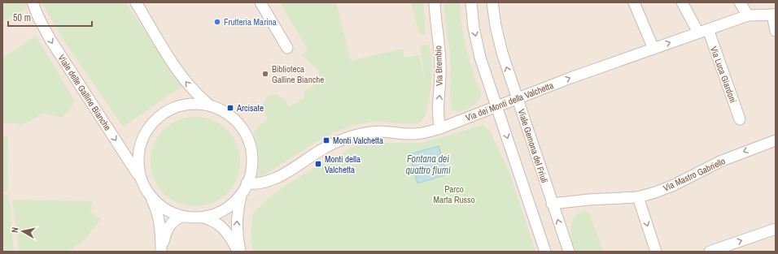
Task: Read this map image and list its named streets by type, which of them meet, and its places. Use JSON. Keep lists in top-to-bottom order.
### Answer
{
  "streets": {
    "street": [
      "Via Brembio",
      "Via Luca Giardoni",
      "Viale delle Galline Bianche",
      "Via dei Monti della Valchetta",
      "Viale Gemona del Friuli",
      "Via Mastro Gabriello"
    ]
  },
  "crossings": [
    ["Via Brembio", "Via dei Monti della Valchetta"],
    ["Via Luca Giardoni", "Via dei Monti della Valchetta"],
    ["Viale delle Galline Bianche", "Via dei Monti della Valchetta"],
    ["Via dei Monti della Valchetta", "Viale Gemona del Friuli"],
    ["Viale Gemona del Friuli", "Via Mastro Gabriello"]
  ],
  "one_way": ["Via dei Monti della Valchetta"],
  "water": ["Fontana dei quattro fiumi"],
  "parks": ["Parco Marta Russo"],
  "places": {
    "other": ["Frutteria Marina", "Biblioteca Galline Bianche"],
    "transit": ["Arcisate", "Monti Valchetta", "Monti della Valchetta"]
  },
  "scale_bar": "50 m",
  "north": "left"
}
